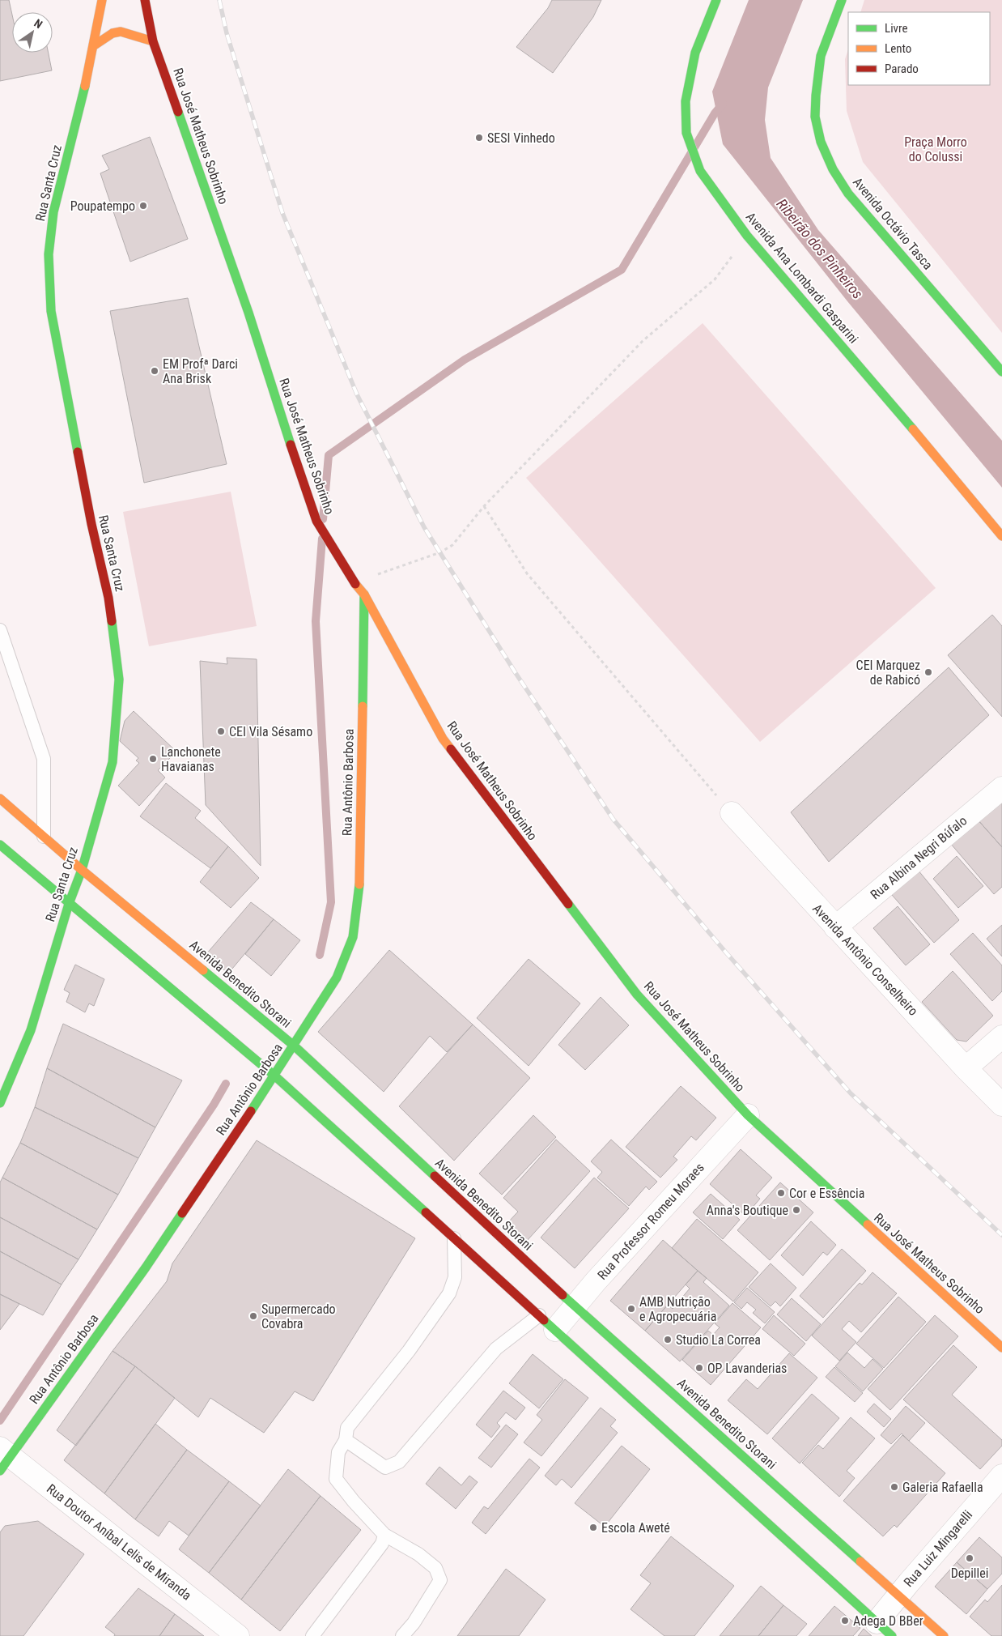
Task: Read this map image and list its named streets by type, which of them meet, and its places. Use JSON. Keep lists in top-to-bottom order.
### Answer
{
  "streets": {
    "main road": [
      "Rua José Matheus Sobrinho",
      "Rua Santa Cruz",
      "Avenida Octávio Tasca",
      "Avenida Ana Lombardi Gasparini",
      "Rua Antônio Barbosa",
      "Avenida Benedito Storani"
    ],
    "street": [
      "Rua Albina Negri Búfalo",
      "Avenida Antônio Conselheiro",
      "Rua Professor Romeu Moraes",
      "Rua Doutor Aníbal Lelis de Miranda",
      "Rua Luiz Mingarelli"
    ]
  },
  "crossings": [
    ["Rua José Matheus Sobrinho", "Rua Antônio Barbosa"],
    ["Rua José Matheus Sobrinho", "Rua Professor Romeu Moraes"],
    ["Rua Santa Cruz", "Avenida Benedito Storani"],
    ["Rua Antônio Barbosa", "Avenida Benedito Storani"],
    ["Rua Antônio Barbosa", "Rua Doutor Aníbal Lelis de Miranda"],
    ["Rua Albina Negri Búfalo", "Avenida Antônio Conselheiro"],
    ["Avenida Benedito Storani", "Rua Professor Romeu Moraes"],
    ["Avenida Benedito Storani", "Rua Luiz Mingarelli"]
  ],
  "water": ["Ribeirão dos Pinheiros"],
  "parks": ["Praça Morro do Colussi"],
  "places": [
    "SESI Vinhedo",
    "Poupatempo",
    "EM Profª Darci Ana Brisk",
    "CEI Marquez de Rabicó",
    "CEI Vila Sésamo",
    "Lanchonete Havaianas",
    "Cor e Essência",
    "Anna's Boutique",
    "AMB Nutrição e Agropecuária",
    "Supermercado Covabra",
    "Studio La Correa",
    "OP Lavanderias",
    "Galeria Rafaella",
    "Escola Aweté",
    "Depillei",
    "Adega D BBer"
  ],
  "legend": ["Livre", "Lento", "Parado"],
  "north": "top right"
}
